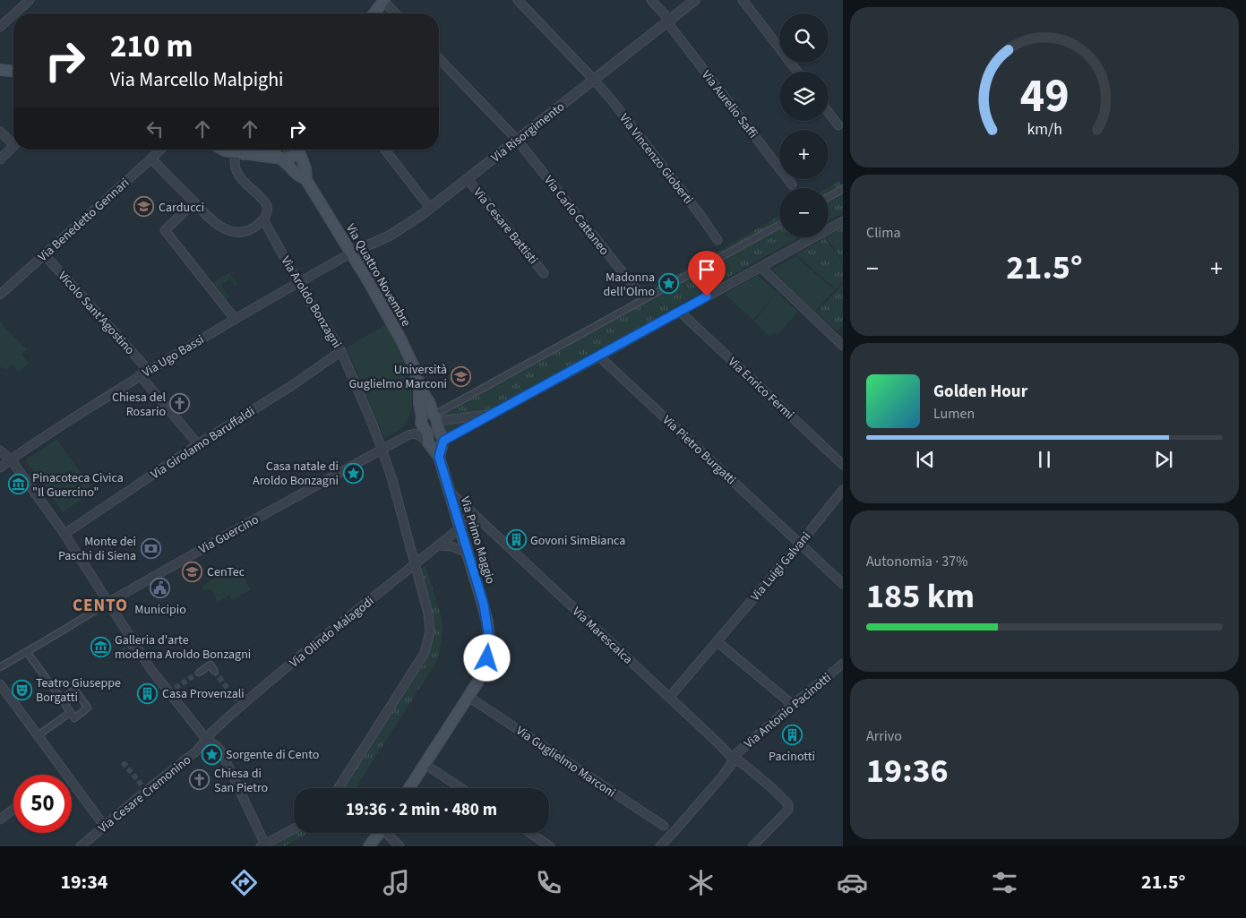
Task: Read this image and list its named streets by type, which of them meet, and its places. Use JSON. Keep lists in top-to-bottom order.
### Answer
{
  "streets": {
    "main road": ["Via Quattro Novembre", "Via Primo Maggio"],
    "street": [
      "Via Aurelio Saffi",
      "Via Risorgimento",
      "Via Vincenzo Gioberti",
      "Via Carlo Cattaneo",
      "Via Benedetto Gennari",
      "Via Cesare Battisti",
      "Via Aroldo Bonzagni",
      "Vicolo Sant'Agostino",
      "Via Ugo Bassi",
      "Via Enrico Fermi",
      "Via Girolamo Baruffaldi",
      "Via Pietro Burgatti",
      "Via Guercino",
      "Via Luigi Galvani",
      "Via Olindo Malagodi",
      "Via Marescalca",
      "Via Antonio Pacinotti",
      "Via Guglielmo Marconi",
      "Via Cesare Cremonino"
    ]
  },
  "crossings": [
    ["Via Aurelio Saffi", "Via Risorgimento"],
    ["Via Risorgimento", "Via Vincenzo Gioberti"],
    ["Via Risorgimento", "Via Carlo Cattaneo"],
    ["Via Risorgimento", "Via Cesare Battisti"],
    ["Via Risorgimento", "Via Quattro Novembre"],
    ["Via Risorgimento", "Via Ugo Bassi"],
    ["Via Benedetto Gennari", "Vicolo Sant'Agostino"],
    ["Via Quattro Novembre", "Via Ugo Bassi"],
    ["Via Quattro Novembre", "Via Primo Maggio"],
    ["Via Aroldo Bonzagni", "Via Ugo Bassi"],
    ["Via Aroldo Bonzagni", "Via Girolamo Baruffaldi"],
    ["Via Aroldo Bonzagni", "Via Guercino"],
    ["Via Aroldo Bonzagni", "Via Olindo Malagodi"],
    ["Vicolo Sant'Agostino", "Via Ugo Bassi"],
    ["Via Pietro Burgatti", "Via Luigi Galvani"],
    ["Via Primo Maggio", "Via Olindo Malagodi"],
    ["Via Primo Maggio", "Via Marescalca"],
    ["Via Primo Maggio", "Via Guglielmo Marconi"],
    ["Via Luigi Galvani", "Via Marescalca"],
    ["Via Olindo Malagodi", "Via Cesare Cremonino"],
    ["Via Marescalca", "Via Antonio Pacinotti"]
  ],
  "districts": ["CENTO"],
  "places": {
    "school or university": ["Carducci", "Università Guglielmo Marconi", "CenTec"],
    "place": ["Madonna dell'Olmo", "Casa natale di Aroldo Bonzagni", "Sorgente di Cento"],
    "church": ["Chiesa del Rosario", "Chiesa di San Pietro"],
    "museum": ["Pinacoteca Civica \"Il Guercino\"", "Galleria d'arte moderna Aroldo Bonzagni"],
    "building": ["Govoni SimBianca", "Casa Provenzali", "Pacinotti"],
    "bank": ["Monte dei Paschi di Siena"],
    "public building": ["Municipio"],
    "theatre": ["Teatro Giuseppe Borgatti"]
  },
  "page": {
    "map_buttons": ["+", "−"],
    "turn": ["210 m", "Via Marcello Malpighi"],
    "tile": [
      "Clima",
      ["Autonomia · 37%", "185 km"],
      ["Arrivo", "19:36"]
    ],
    "heat": ["−", "21.5°", "+"],
    "song": ["Golden Hour", "Lumen"],
    "limit": "50",
    "trip": "19:36 · 2 min · 480 m",
    "tabs": ["19:34", "21.5°"],
    "gauge": ["49", "km/h"]
  }
}
